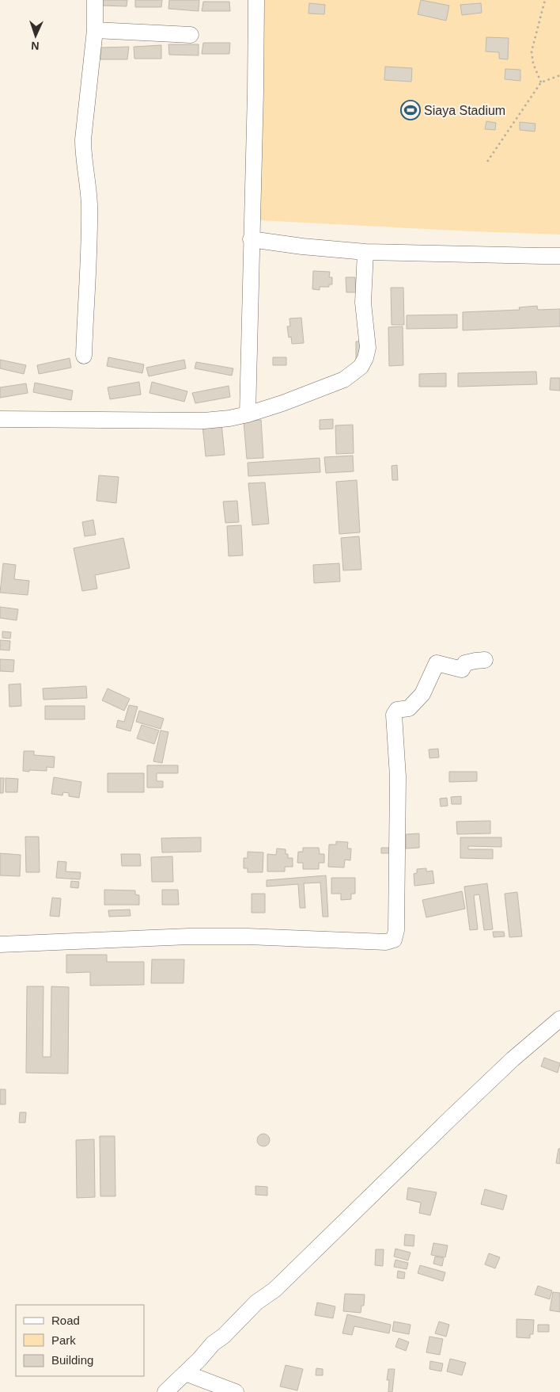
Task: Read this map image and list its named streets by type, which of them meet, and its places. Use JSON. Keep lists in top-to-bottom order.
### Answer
{
  "places": {
    "sports": ["Siaya Stadium"]
  },
  "legend": ["Road", "Park", "Building"],
  "north": "bottom"
}
